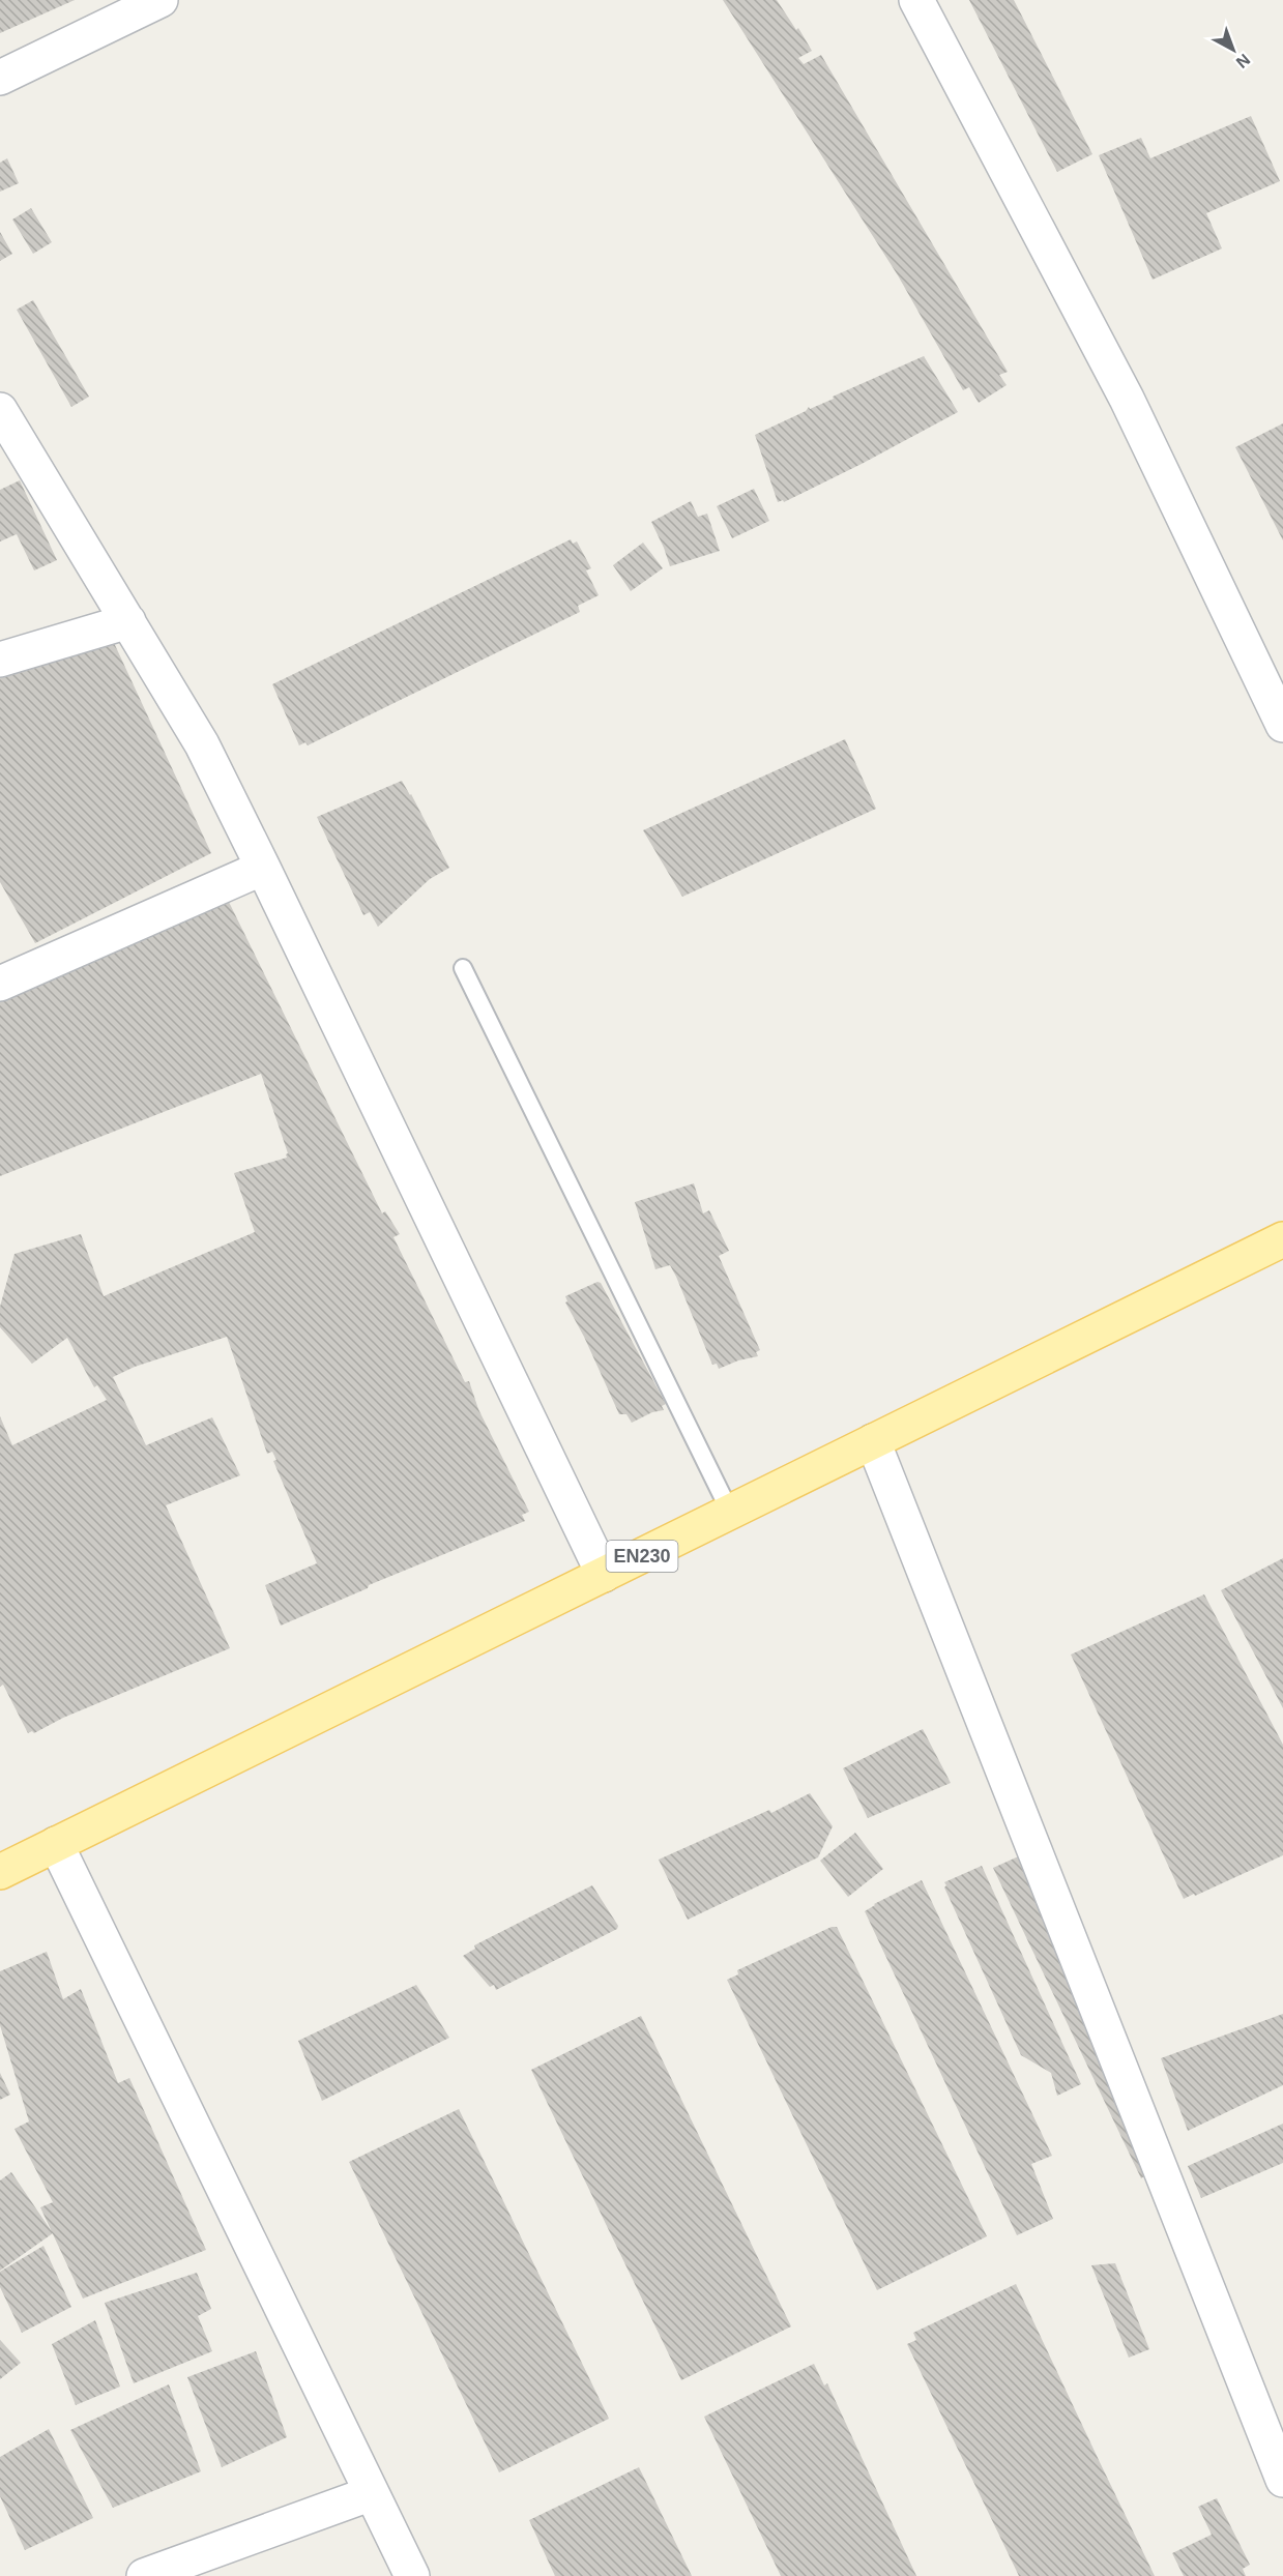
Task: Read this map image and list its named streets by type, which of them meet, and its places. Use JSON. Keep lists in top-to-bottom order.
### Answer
{
  "streets": {
    "main road": ["EN230"]
  },
  "north": "bottom right"
}
